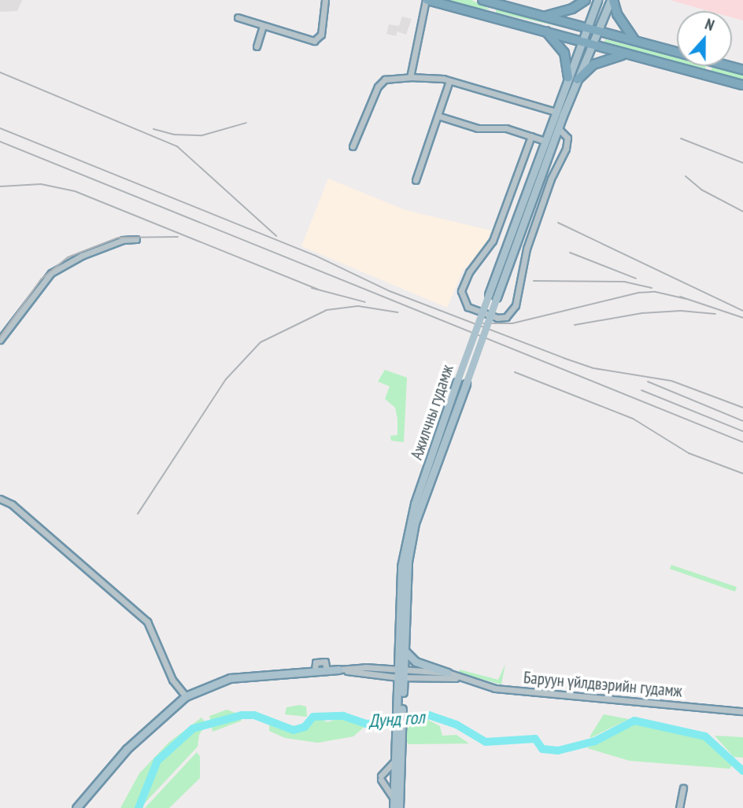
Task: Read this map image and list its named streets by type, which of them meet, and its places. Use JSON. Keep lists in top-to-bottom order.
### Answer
{
  "streets": {
    "main road": ["Ажилчны гудамж"],
    "street": ["Баруун үйлдвэрийн гудамж"]
  },
  "crossings": [
    ["Ажилчны гудамж", "Баруун үйлдвэрийн гудамж"]
  ],
  "water": ["Дунд гол"],
  "north": "top"
}
